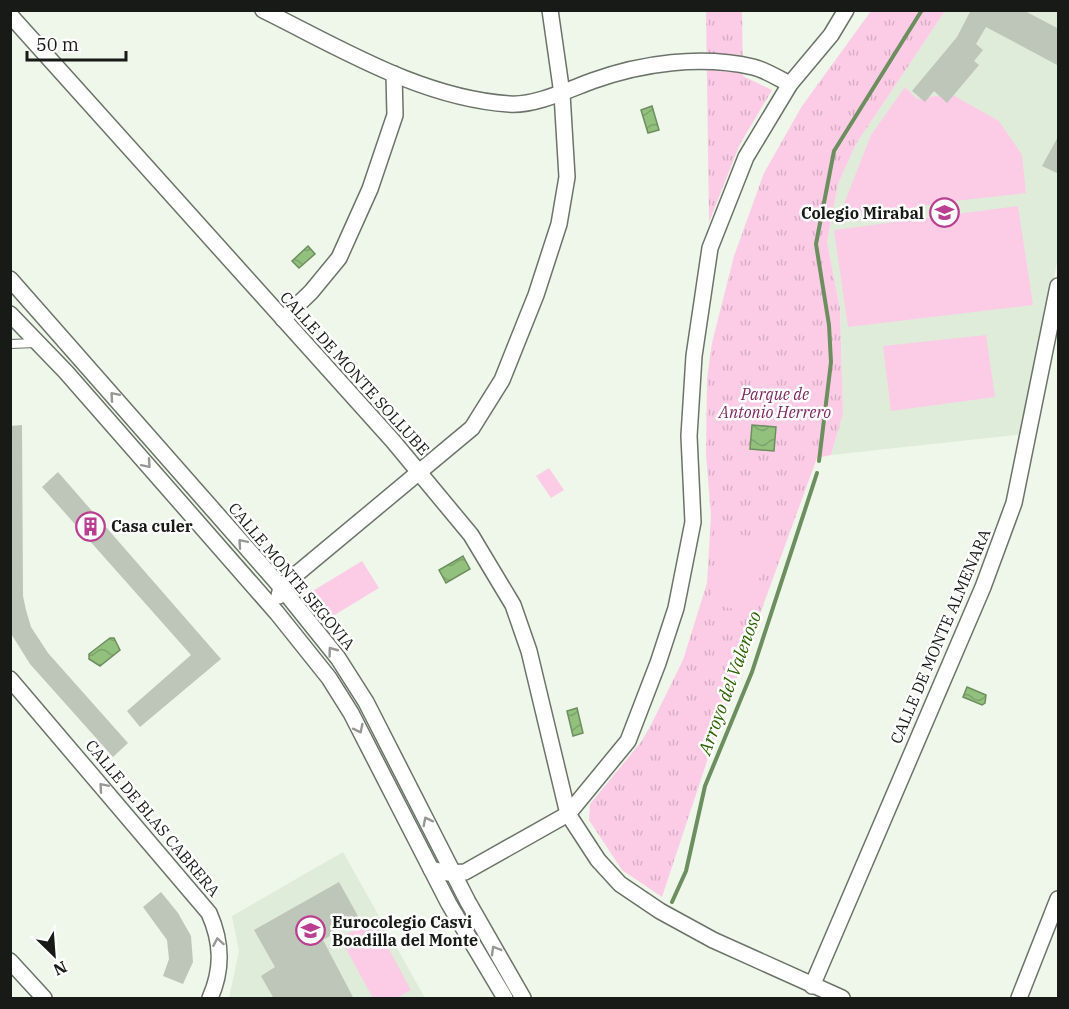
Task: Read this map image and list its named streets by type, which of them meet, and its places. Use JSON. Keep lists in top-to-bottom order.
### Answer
{
  "streets": {
    "street": [
      "CALLE DE MONTE SOLLUBE",
      "CALLE MONTE SEGOVIA",
      "CALLE DE MONTE ALMENARA",
      "CALLE DE BLAS CABRERA"
    ]
  },
  "crossings": [
    ["CALLE DE MONTE SOLLUBE", "CALLE DE MONTE ALMENARA"]
  ],
  "one_way": ["CALLE DE BLAS CABRERA"],
  "water": ["Arroyo del Valenoso"],
  "parks": ["Parque de Antonio Herrero"],
  "places": {
    "school or university": ["Colegio Mirabal", "Eurocolegio Casvi Boadilla del Monte"],
    "building": ["Casa culer"]
  },
  "scale_bar": "50 m",
  "north": "bottom right"
}
